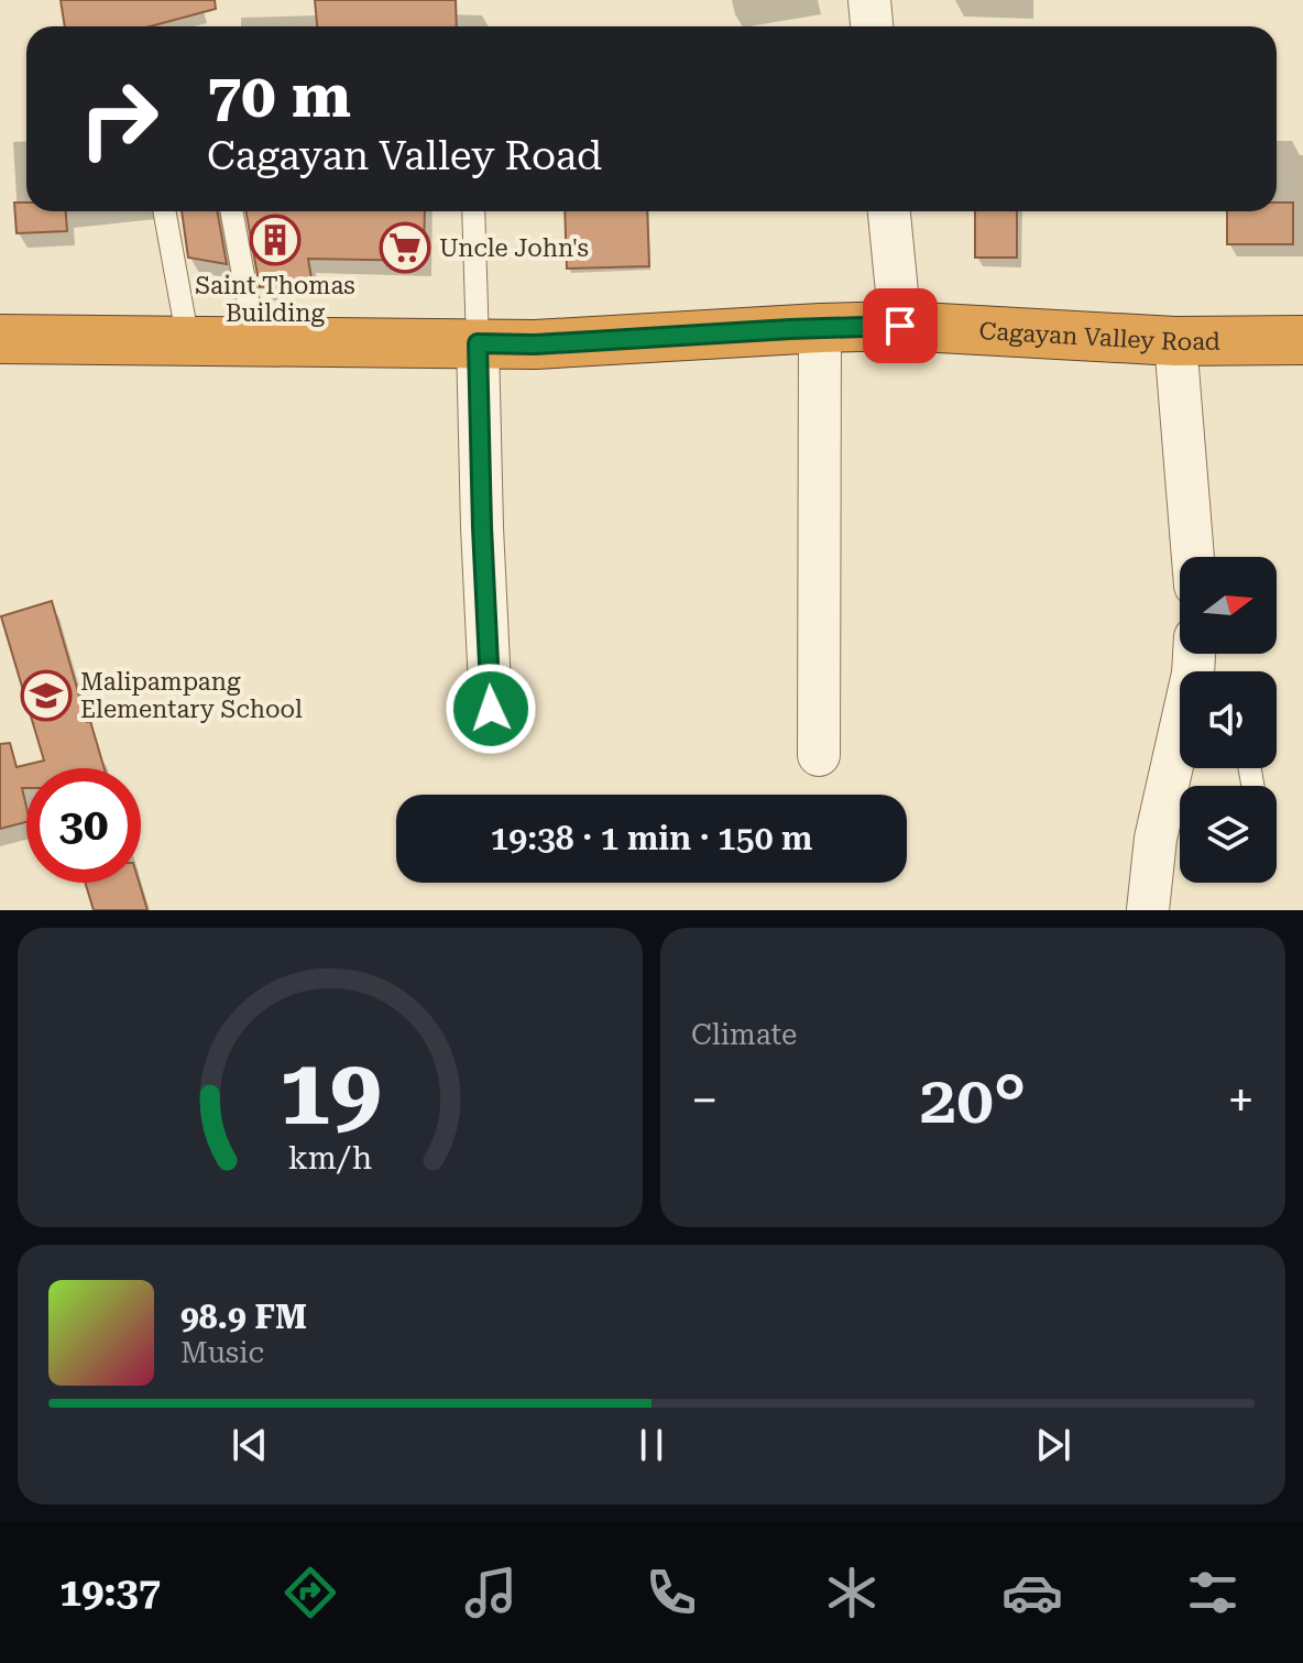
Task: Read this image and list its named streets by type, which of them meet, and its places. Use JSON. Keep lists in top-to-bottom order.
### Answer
{
  "streets": {
    "highway": ["Cagayan Valley Road"]
  },
  "places": {
    "building": ["Saint Thomas Building"],
    "supermarket": ["Uncle John's"],
    "school or university": ["Malipampang Elementary School"]
  },
  "north": "right",
  "page": {
    "turn": ["70 m", "Cagayan Valley Road"],
    "limit": "30",
    "trip": "19:38 · 1 min · 150 m",
    "tile": "Climate",
    "heat": ["−", "20°", "+"],
    "song": ["98.9 FM", "Music"],
    "tabs": "19:37",
    "gauge": ["19", "km/h"]
  }
}
